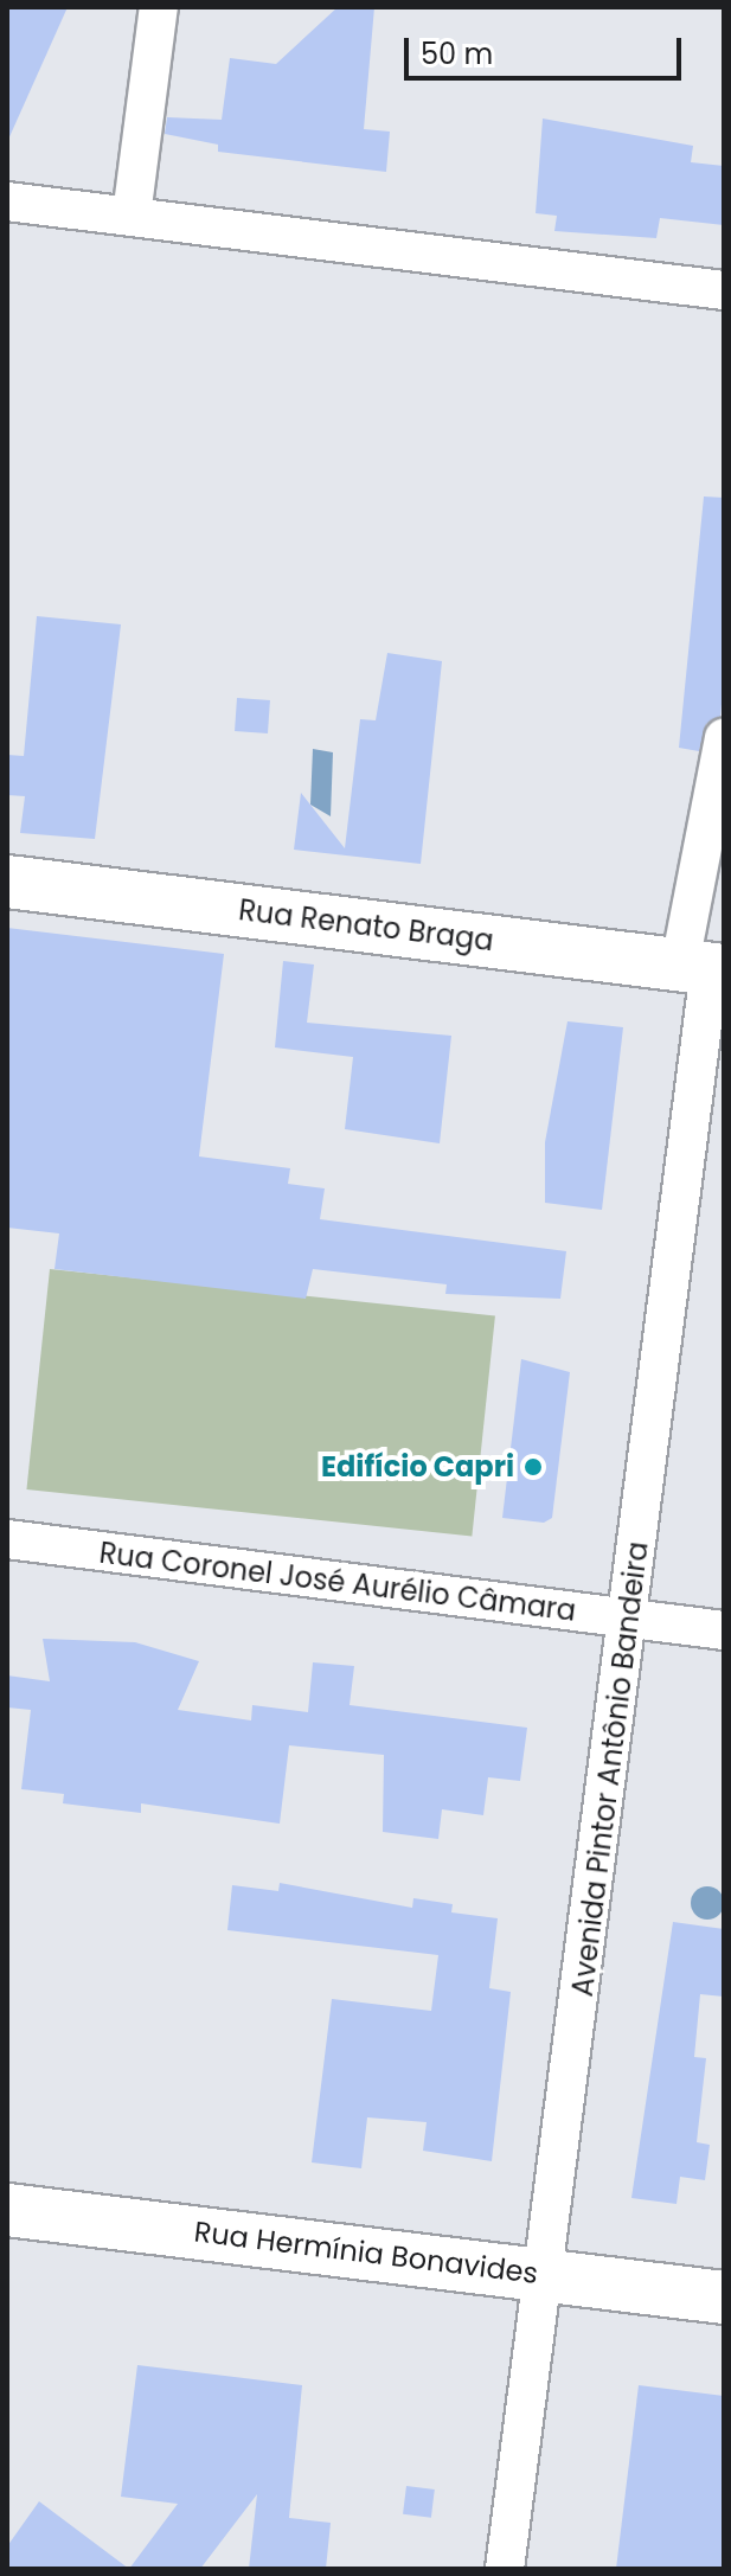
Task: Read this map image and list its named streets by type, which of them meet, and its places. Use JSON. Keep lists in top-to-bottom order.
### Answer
{
  "streets": {
    "main road": ["Rua Renato Braga", "Rua Hermínia Bonavides"],
    "street": ["Rua Coronel José Aurélio Câmara", "Avenida Pintor Antônio Bandeira"]
  },
  "crossings": [
    ["Rua Renato Braga", "Avenida Pintor Antônio Bandeira"],
    ["Rua Coronel José Aurélio Câmara", "Avenida Pintor Antônio Bandeira"],
    ["Avenida Pintor Antônio Bandeira", "Rua Hermínia Bonavides"]
  ],
  "places": ["Edifício Capri"],
  "scale_bar": "50 m"
}
